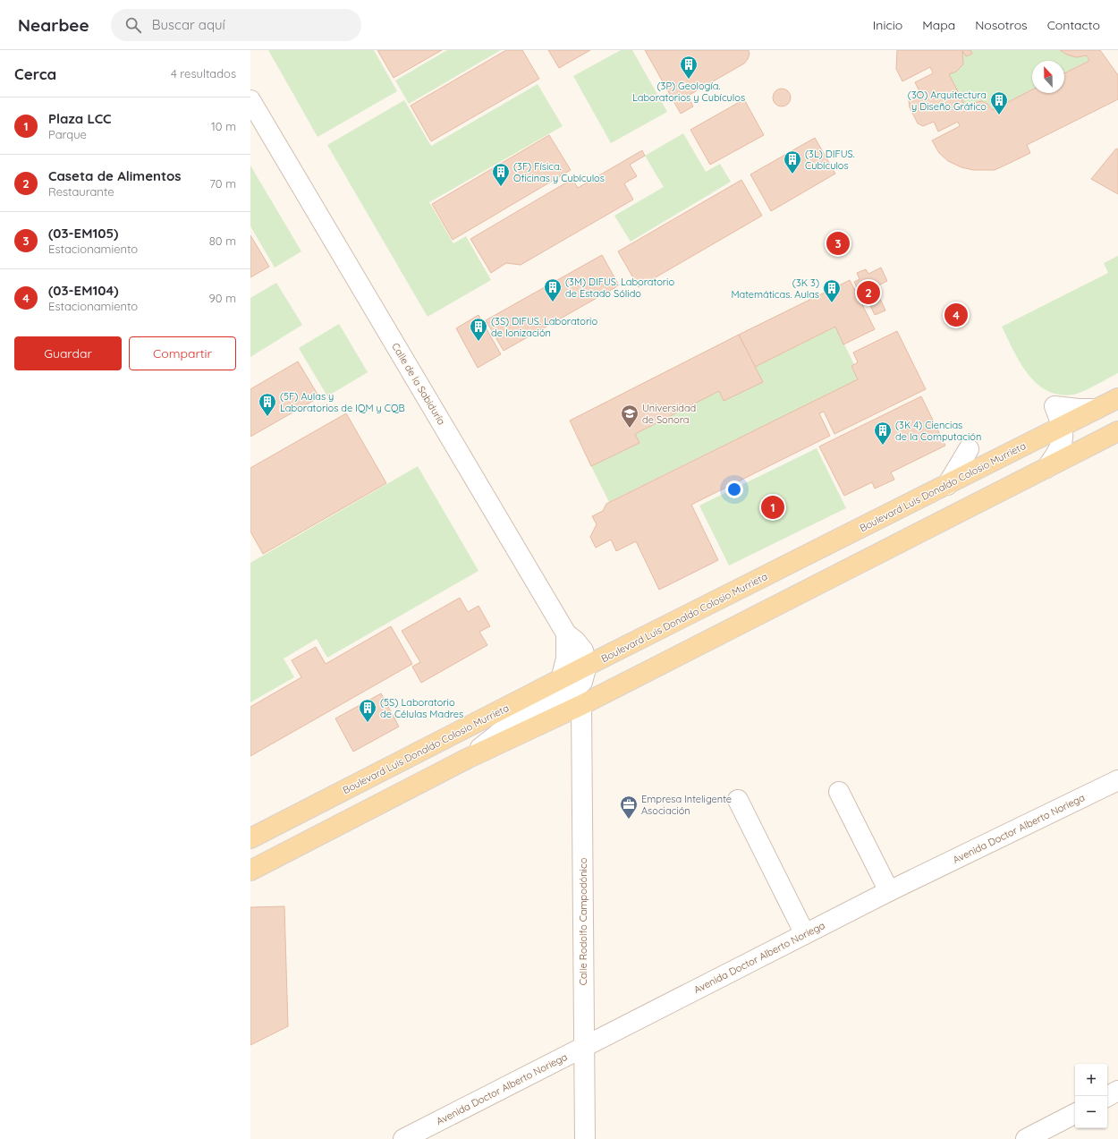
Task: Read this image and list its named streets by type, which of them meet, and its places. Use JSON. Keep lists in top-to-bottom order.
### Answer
{
  "streets": {
    "main road": ["Boulevard Luis Donaldo Colosio Murrieta"],
    "street": ["Calle de la Sabiduría", "Avenida Doctor Alberto Noriega", "Calle Rodolfo Campodónico"]
  },
  "crossings": [
    ["Calle de la Sabiduría", "Boulevard Luis Donaldo Colosio Murrieta"],
    ["Avenida Doctor Alberto Noriega", "Calle Rodolfo Campodónico"]
  ],
  "places": {
    "building": [
      "(3P) Geología. Laboratorios y Cubículos",
      "(3O) Arquitectura y Diseño Gráfico",
      "(3L) DIFUS. Cubículos",
      "(3F) Física. Oficinas y Cubículos",
      "(3M) DIFUS. Laboratorio de Estado Sólido",
      "(3K 3) Matemáticas. Aulas",
      "(3S) DIFUS. Laboratorio de Ionización",
      "(5F) Aulas y Laboratorios de IQM y CQB",
      "(3K 4) Ciencias de la Computación",
      "(5S) Laboratorio de Células Madres"
    ],
    "school or university": ["Universidad de Sonora"],
    "office": ["Empresa Inteligente Asociación"]
  },
  "north": "top",
  "page": {
    "header": "Nearbee",
    "search": "Buscar aquí",
    "nav": [
      "Inicio",
      "Mapa",
      "Nosotros",
      "Contacto"
    ],
    "heading": ["Cerca", "4 resultados"],
    "list": [
      {
        "mark": "1",
        "name": "Plaza LCC",
        "note": "Parque",
        "value": "10 m"
      },
      {
        "mark": "2",
        "name": "Caseta de Alimentos",
        "note": "Restaurante",
        "value": "70 m"
      },
      {
        "mark": "3",
        "name": "(03-EM105)",
        "note": "Estacionamiento",
        "value": "80 m"
      },
      {
        "mark": "4",
        "name": "(03-EM104)",
        "note": "Estacionamiento",
        "value": "90 m"
      }
    ],
    "pins": [
      "3",
      "2",
      "4",
      "1"
    ],
    "buttons": ["Guardar", "Compartir"],
    "map_buttons": ["+", "−"]
  }
}
